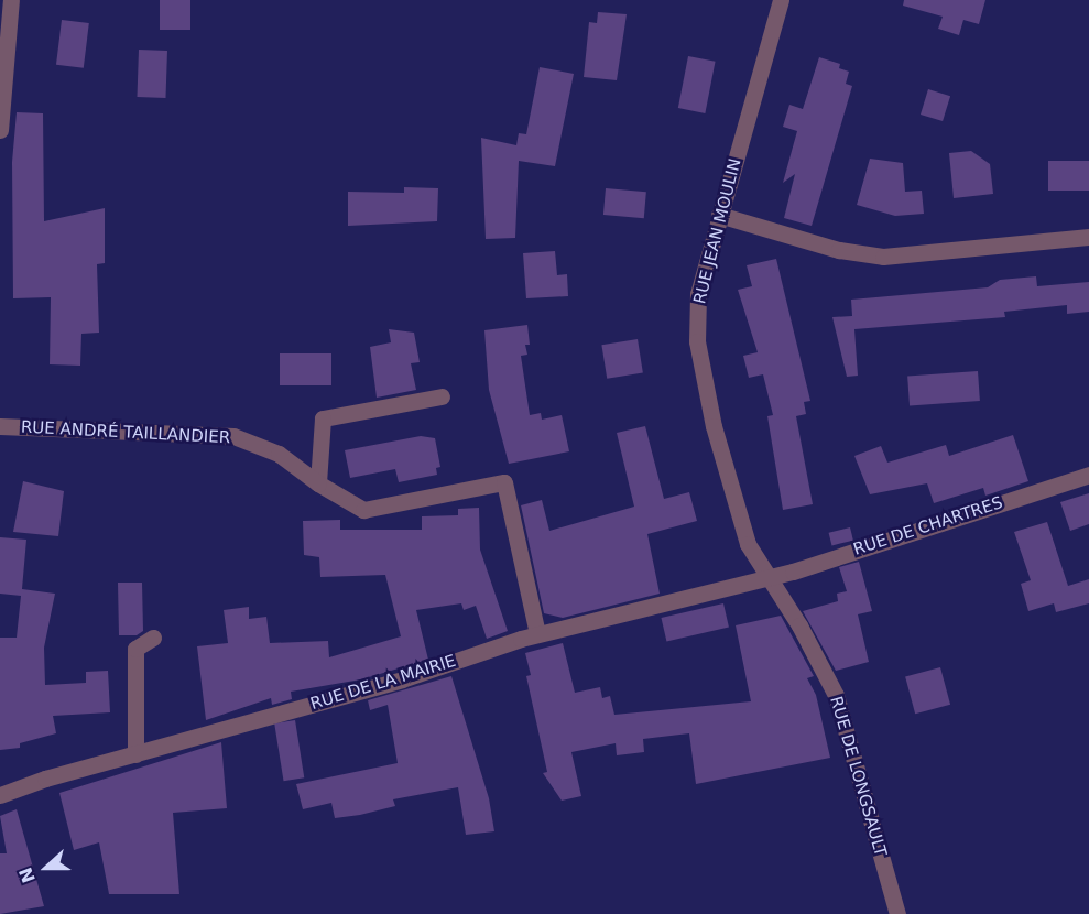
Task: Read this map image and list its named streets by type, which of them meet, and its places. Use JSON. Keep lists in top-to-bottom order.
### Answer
{
  "streets": {
    "street": [
      "RUE JEAN MOULIN",
      "RUE ANDRÉ TAILLANDIER",
      "RUE DE CHARTRES",
      "RUE DE LA MAIRIE",
      "RUE DE LONGSAULT"
    ]
  },
  "crossings": [
    ["RUE JEAN MOULIN", "RUE DE CHARTRES"],
    ["RUE JEAN MOULIN", "RUE DE LA MAIRIE"],
    ["RUE JEAN MOULIN", "RUE DE LONGSAULT"],
    ["RUE ANDRÉ TAILLANDIER", "RUE DE LA MAIRIE"],
    ["RUE DE CHARTRES", "RUE DE LA MAIRIE"],
    ["RUE DE CHARTRES", "RUE DE LONGSAULT"],
    ["RUE DE LA MAIRIE", "RUE DE LONGSAULT"]
  ],
  "north": "left"
}
